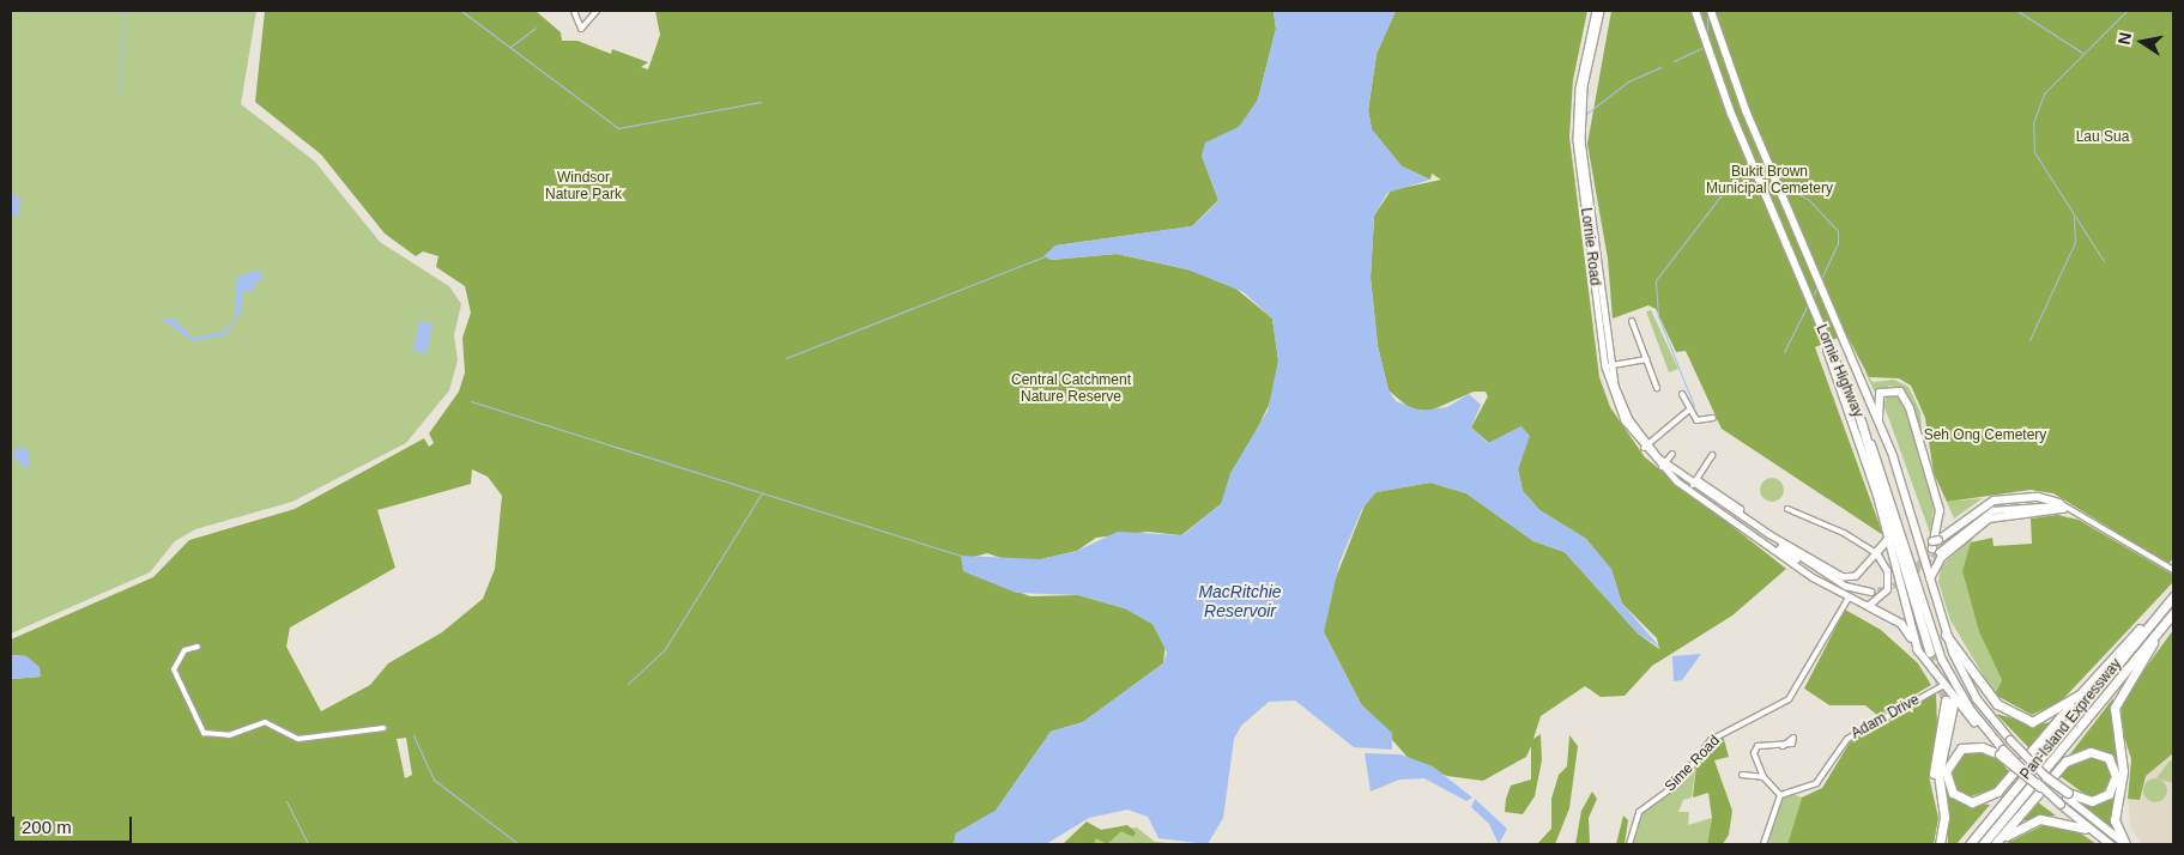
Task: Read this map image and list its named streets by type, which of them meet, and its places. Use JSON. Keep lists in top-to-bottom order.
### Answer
{
  "streets": {
    "highway": ["Lornie Highway", "Pan-Island Expressway"],
    "street": ["Lornie Road", "Adam Drive", "Sime Road"]
  },
  "crossings": [
    ["Lornie Road", "Sime Road"]
  ],
  "water": ["MacRitchie Reservoir"],
  "parks": [
    "Lau Sua",
    "Bukit Brown Municipal Cemetery",
    "Windsor Nature Park",
    "Central Catchment Nature Reserve",
    "Seh Ong Cemetery"
  ],
  "scale_bar": "200 m",
  "north": "left"
}
